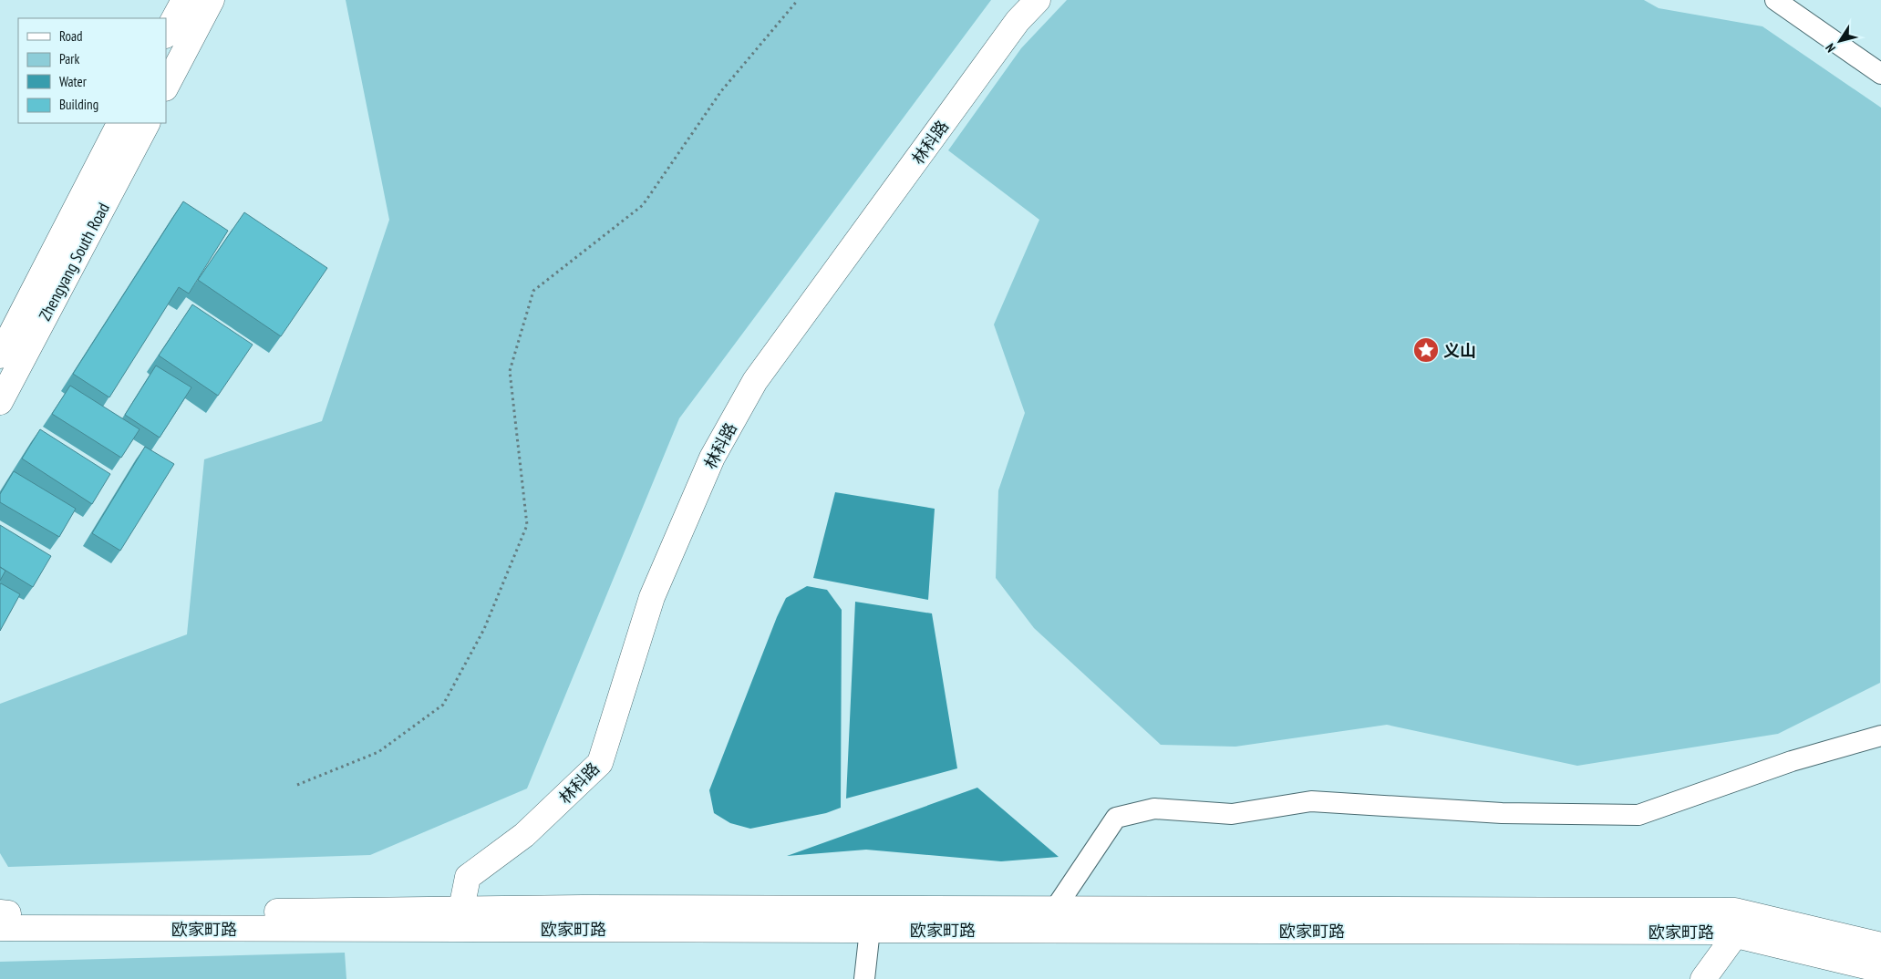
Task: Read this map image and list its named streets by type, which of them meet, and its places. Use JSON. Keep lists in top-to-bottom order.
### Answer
{
  "streets": {
    "main road": ["林科路", "Zhengyang South Road", "欧家町路"]
  },
  "crossings": [
    ["林科路", "欧家町路"]
  ],
  "places": {
    "place": ["义山"]
  },
  "legend": [
    "Road",
    "Park",
    "Water",
    "Building"
  ],
  "north": "bottom left"
}
